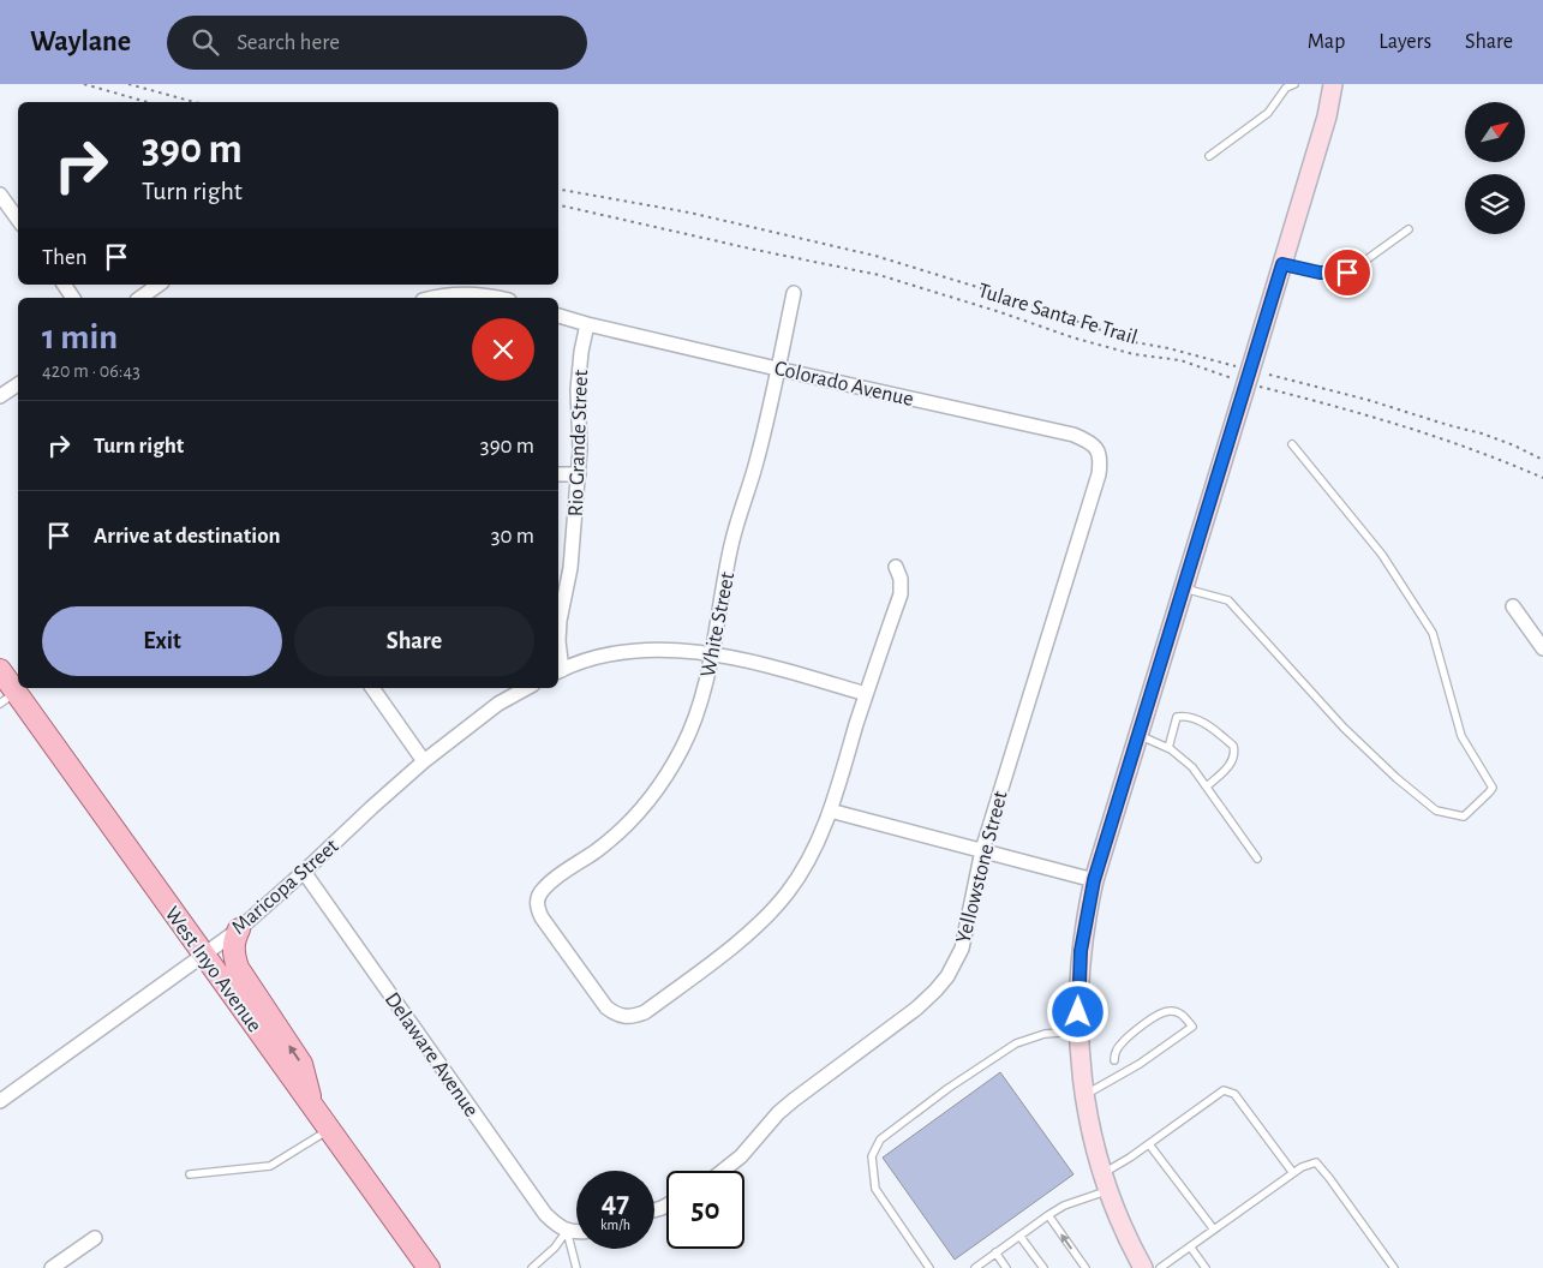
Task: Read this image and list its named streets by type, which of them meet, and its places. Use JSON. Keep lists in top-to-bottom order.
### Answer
{
  "streets": {
    "main road": ["West Inyo Avenue"],
    "street": [
      "Colorado Avenue",
      "Rio Grande Street",
      "White Street",
      "Yellowstone Street",
      "Maricopa Street",
      "Delaware Avenue"
    ],
    "path": ["Tulare Santa Fe Trail"]
  },
  "crossings": [
    ["Colorado Avenue", "Rio Grande Street"],
    ["Colorado Avenue", "White Street"],
    ["Colorado Avenue", "Yellowstone Street"],
    ["Maricopa Street", "West Inyo Avenue"],
    ["Maricopa Street", "Delaware Avenue"]
  ],
  "north": "top right",
  "page": {
    "header": "Waylane",
    "search": "Search here",
    "nav": ["Map", "Layers", "Share"],
    "turn": ["390 m", "Turn right"],
    "then": "Then",
    "heading": ["1 min", "420 m · 06:43"],
    "list": [
      {
        "name": "Turn right",
        "value": "390 m"
      },
      {
        "name": "Arrive at destination",
        "value": "30 m"
      }
    ],
    "buttons": ["Exit", "Share"],
    "speed": "47 km/h",
    "limit": "50"
  }
}
